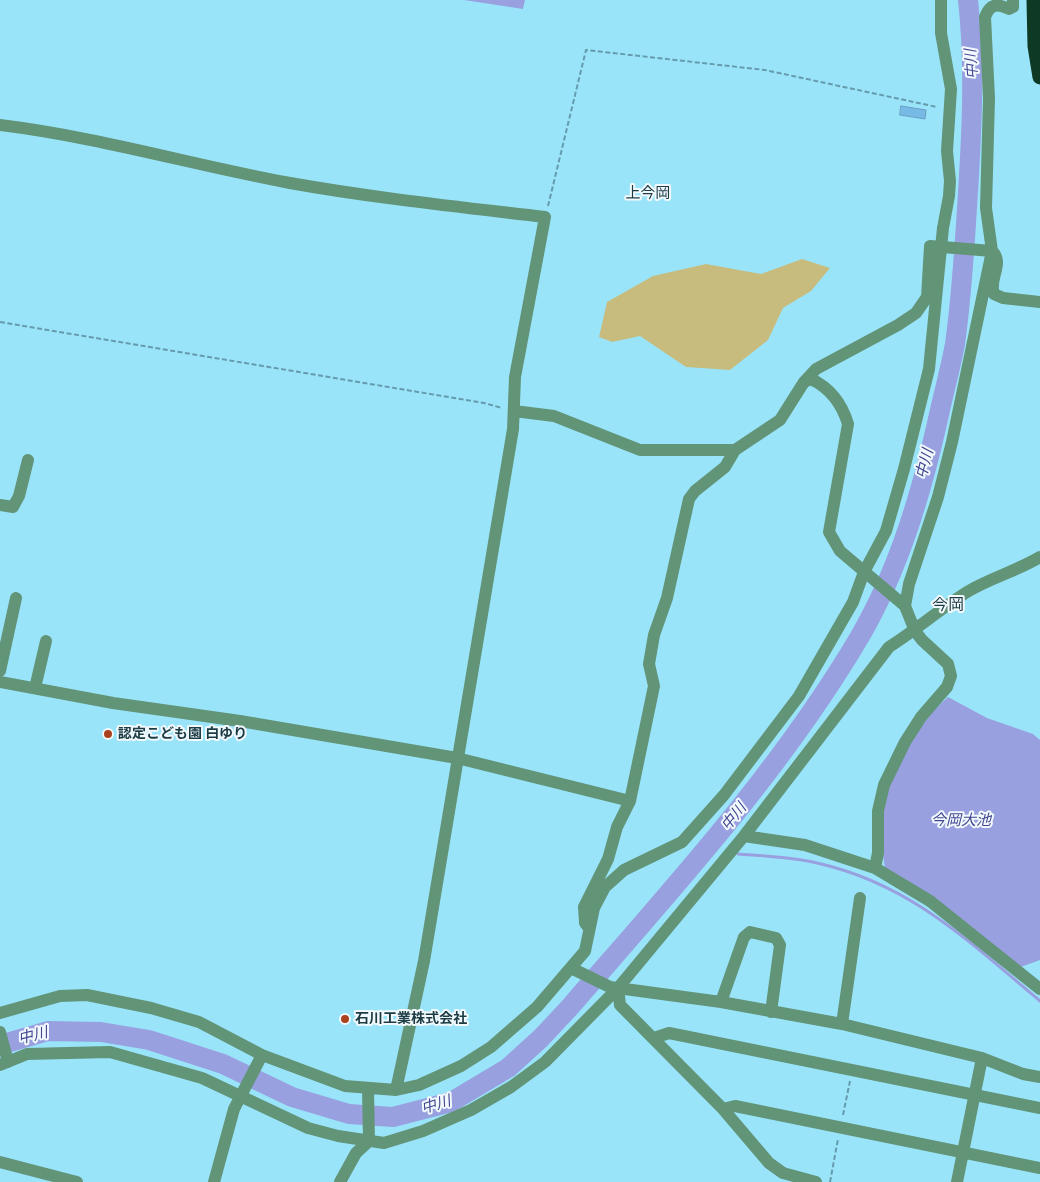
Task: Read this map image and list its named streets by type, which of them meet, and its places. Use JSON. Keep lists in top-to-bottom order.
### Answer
{
  "districts": ["上今岡", "今岡"],
  "water": ["中川", "今岡大池"],
  "places": ["認定こども園 白ゆり", "石川工業株式会社"]
}
